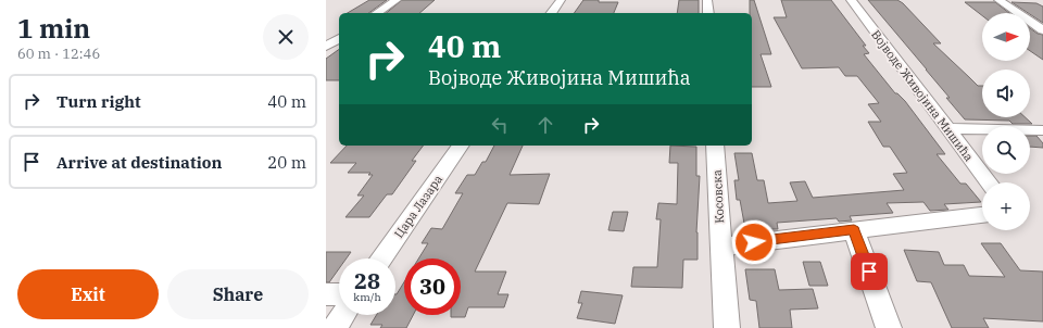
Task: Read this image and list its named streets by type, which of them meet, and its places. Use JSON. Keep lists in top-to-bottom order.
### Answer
{
  "streets": {
    "street": ["Војводе Живојина Мишића", "Косовска", "Цара Лазара"]
  },
  "north": "right",
  "page": {
    "heading": ["1 min", "60 m · 12:46"],
    "map_buttons": "+",
    "turn": ["40 m", "Војводе Живојина Мишића"],
    "list": [
      {
        "name": "Turn right",
        "value": "40 m"
      },
      {
        "name": "Arrive at destination",
        "value": "20 m"
      }
    ],
    "speed": "28 km/h",
    "limit": "30",
    "buttons": ["Exit", "Share"]
  }
}
